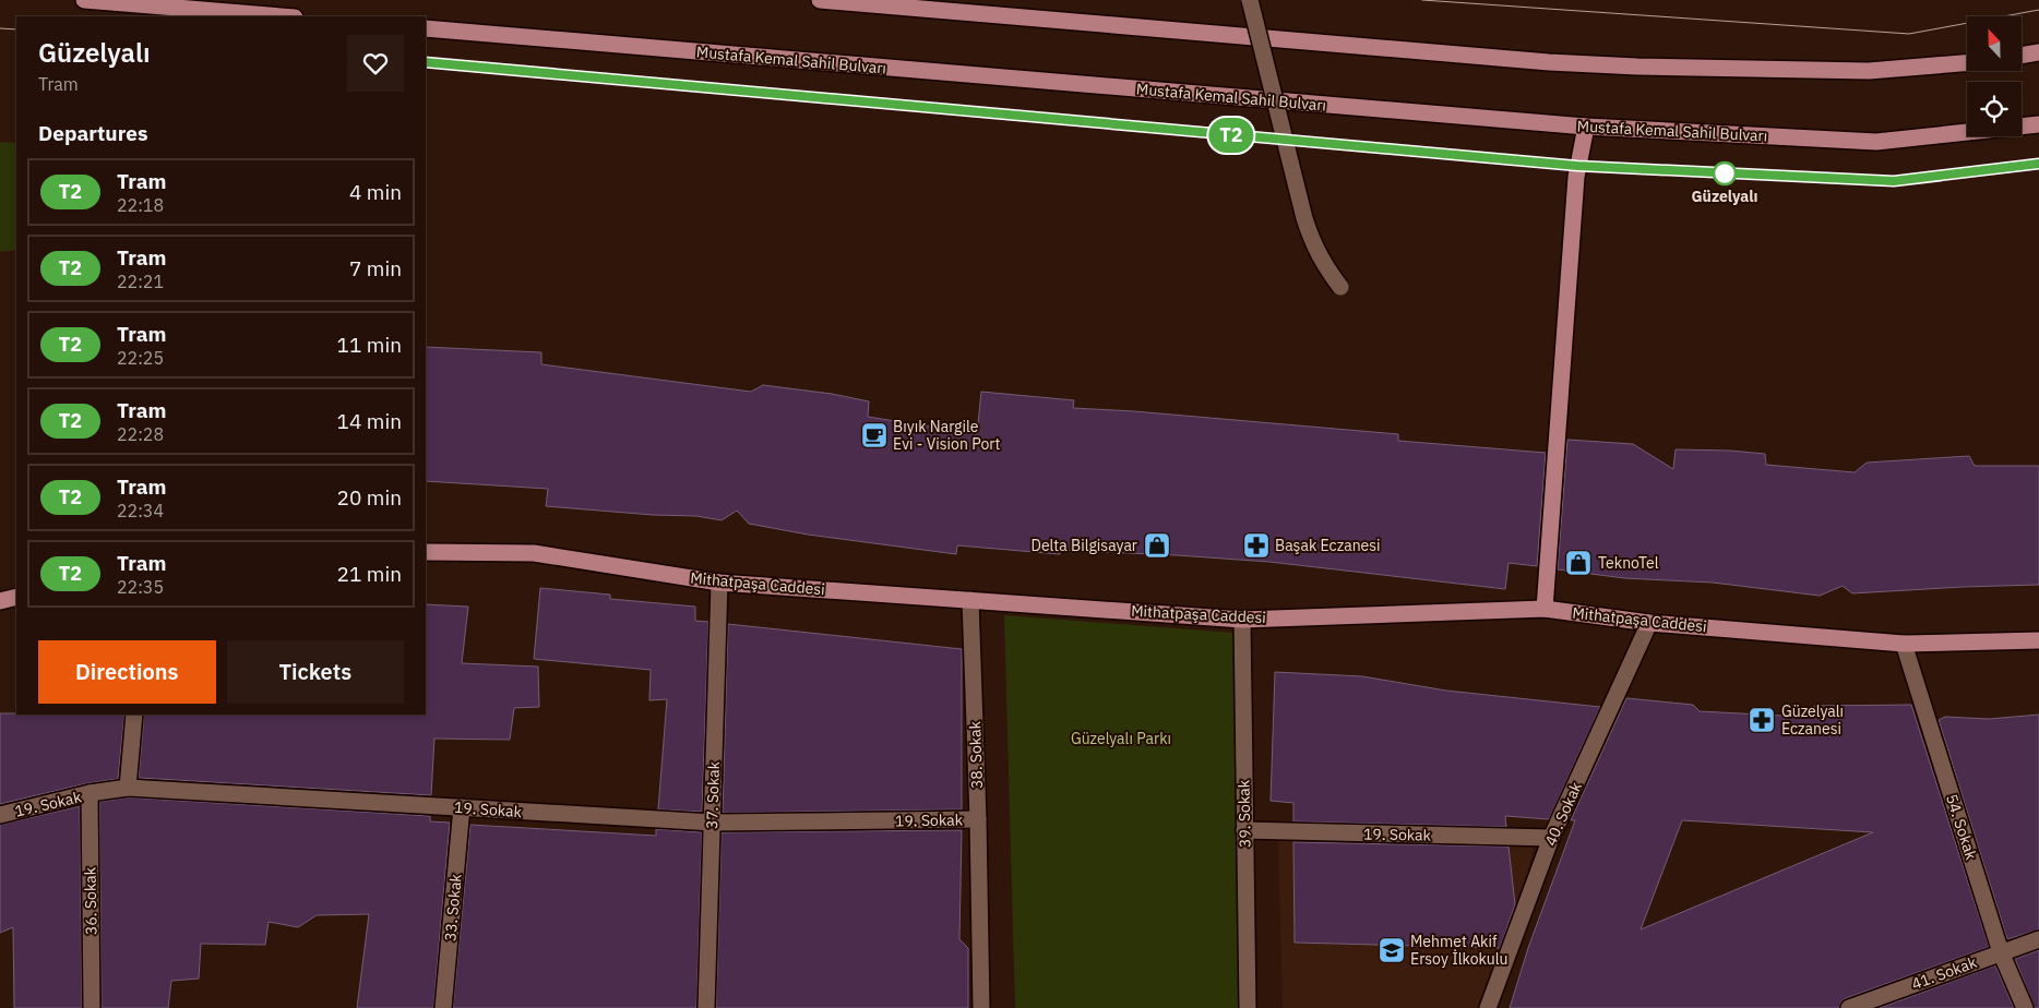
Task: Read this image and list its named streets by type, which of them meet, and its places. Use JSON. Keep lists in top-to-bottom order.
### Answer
{
  "streets": {
    "main road": ["Mustafa Kemal Sahil Bulvarı", "Mithatpaşa Caddesi"],
    "street": [
      "38. Sokak",
      "37. Sokak",
      "19. Sokak",
      "39. Sokak",
      "40. Sokak",
      "54. Sokak",
      "36. Sokak",
      "33. Sokak",
      "41. Sokak"
    ]
  },
  "crossings": [
    ["Mithatpaşa Caddesi", "38. Sokak"],
    ["Mithatpaşa Caddesi", "37. Sokak"],
    ["Mithatpaşa Caddesi", "39. Sokak"],
    ["Mithatpaşa Caddesi", "40. Sokak"],
    ["Mithatpaşa Caddesi", "54. Sokak"],
    ["38. Sokak", "19. Sokak"],
    ["37. Sokak", "19. Sokak"],
    ["19. Sokak", "39. Sokak"],
    ["19. Sokak", "40. Sokak"],
    ["19. Sokak", "36. Sokak"],
    ["19. Sokak", "33. Sokak"],
    ["54. Sokak", "41. Sokak"]
  ],
  "parks": ["Güzelyalı Parkı"],
  "places": {
    "other": ["Güzelyalı"],
    "cafe": ["Bıyık Nargile Evi - Vision Port"],
    "shop": ["Delta Bilgisayar", "TeknoTel"],
    "pharmacy": ["Başak Eczanesi", "Güzelyalı Eczanesi"],
    "school or university": ["Mehmet Akif Ersoy İlkokulu"]
  },
  "lines": ["tram line T2"],
  "north": "top",
  "page": {
    "on_map": "T2",
    "heading": [
      ["Güzelyalı", "Tram"],
      "Departures"
    ],
    "list": [
      {
        "mark": "T2",
        "name": "Tram",
        "note": "22:18",
        "value": "4 min"
      },
      {
        "mark": "T2",
        "name": "Tram",
        "note": "22:21",
        "value": "7 min"
      },
      {
        "mark": "T2",
        "name": "Tram",
        "note": "22:25",
        "value": "11 min"
      },
      {
        "mark": "T2",
        "name": "Tram",
        "note": "22:28",
        "value": "14 min"
      },
      {
        "mark": "T2",
        "name": "Tram",
        "note": "22:34",
        "value": "20 min"
      },
      {
        "mark": "T2",
        "name": "Tram",
        "note": "22:35",
        "value": "21 min"
      }
    ],
    "buttons": ["Directions", "Tickets"]
  }
}
